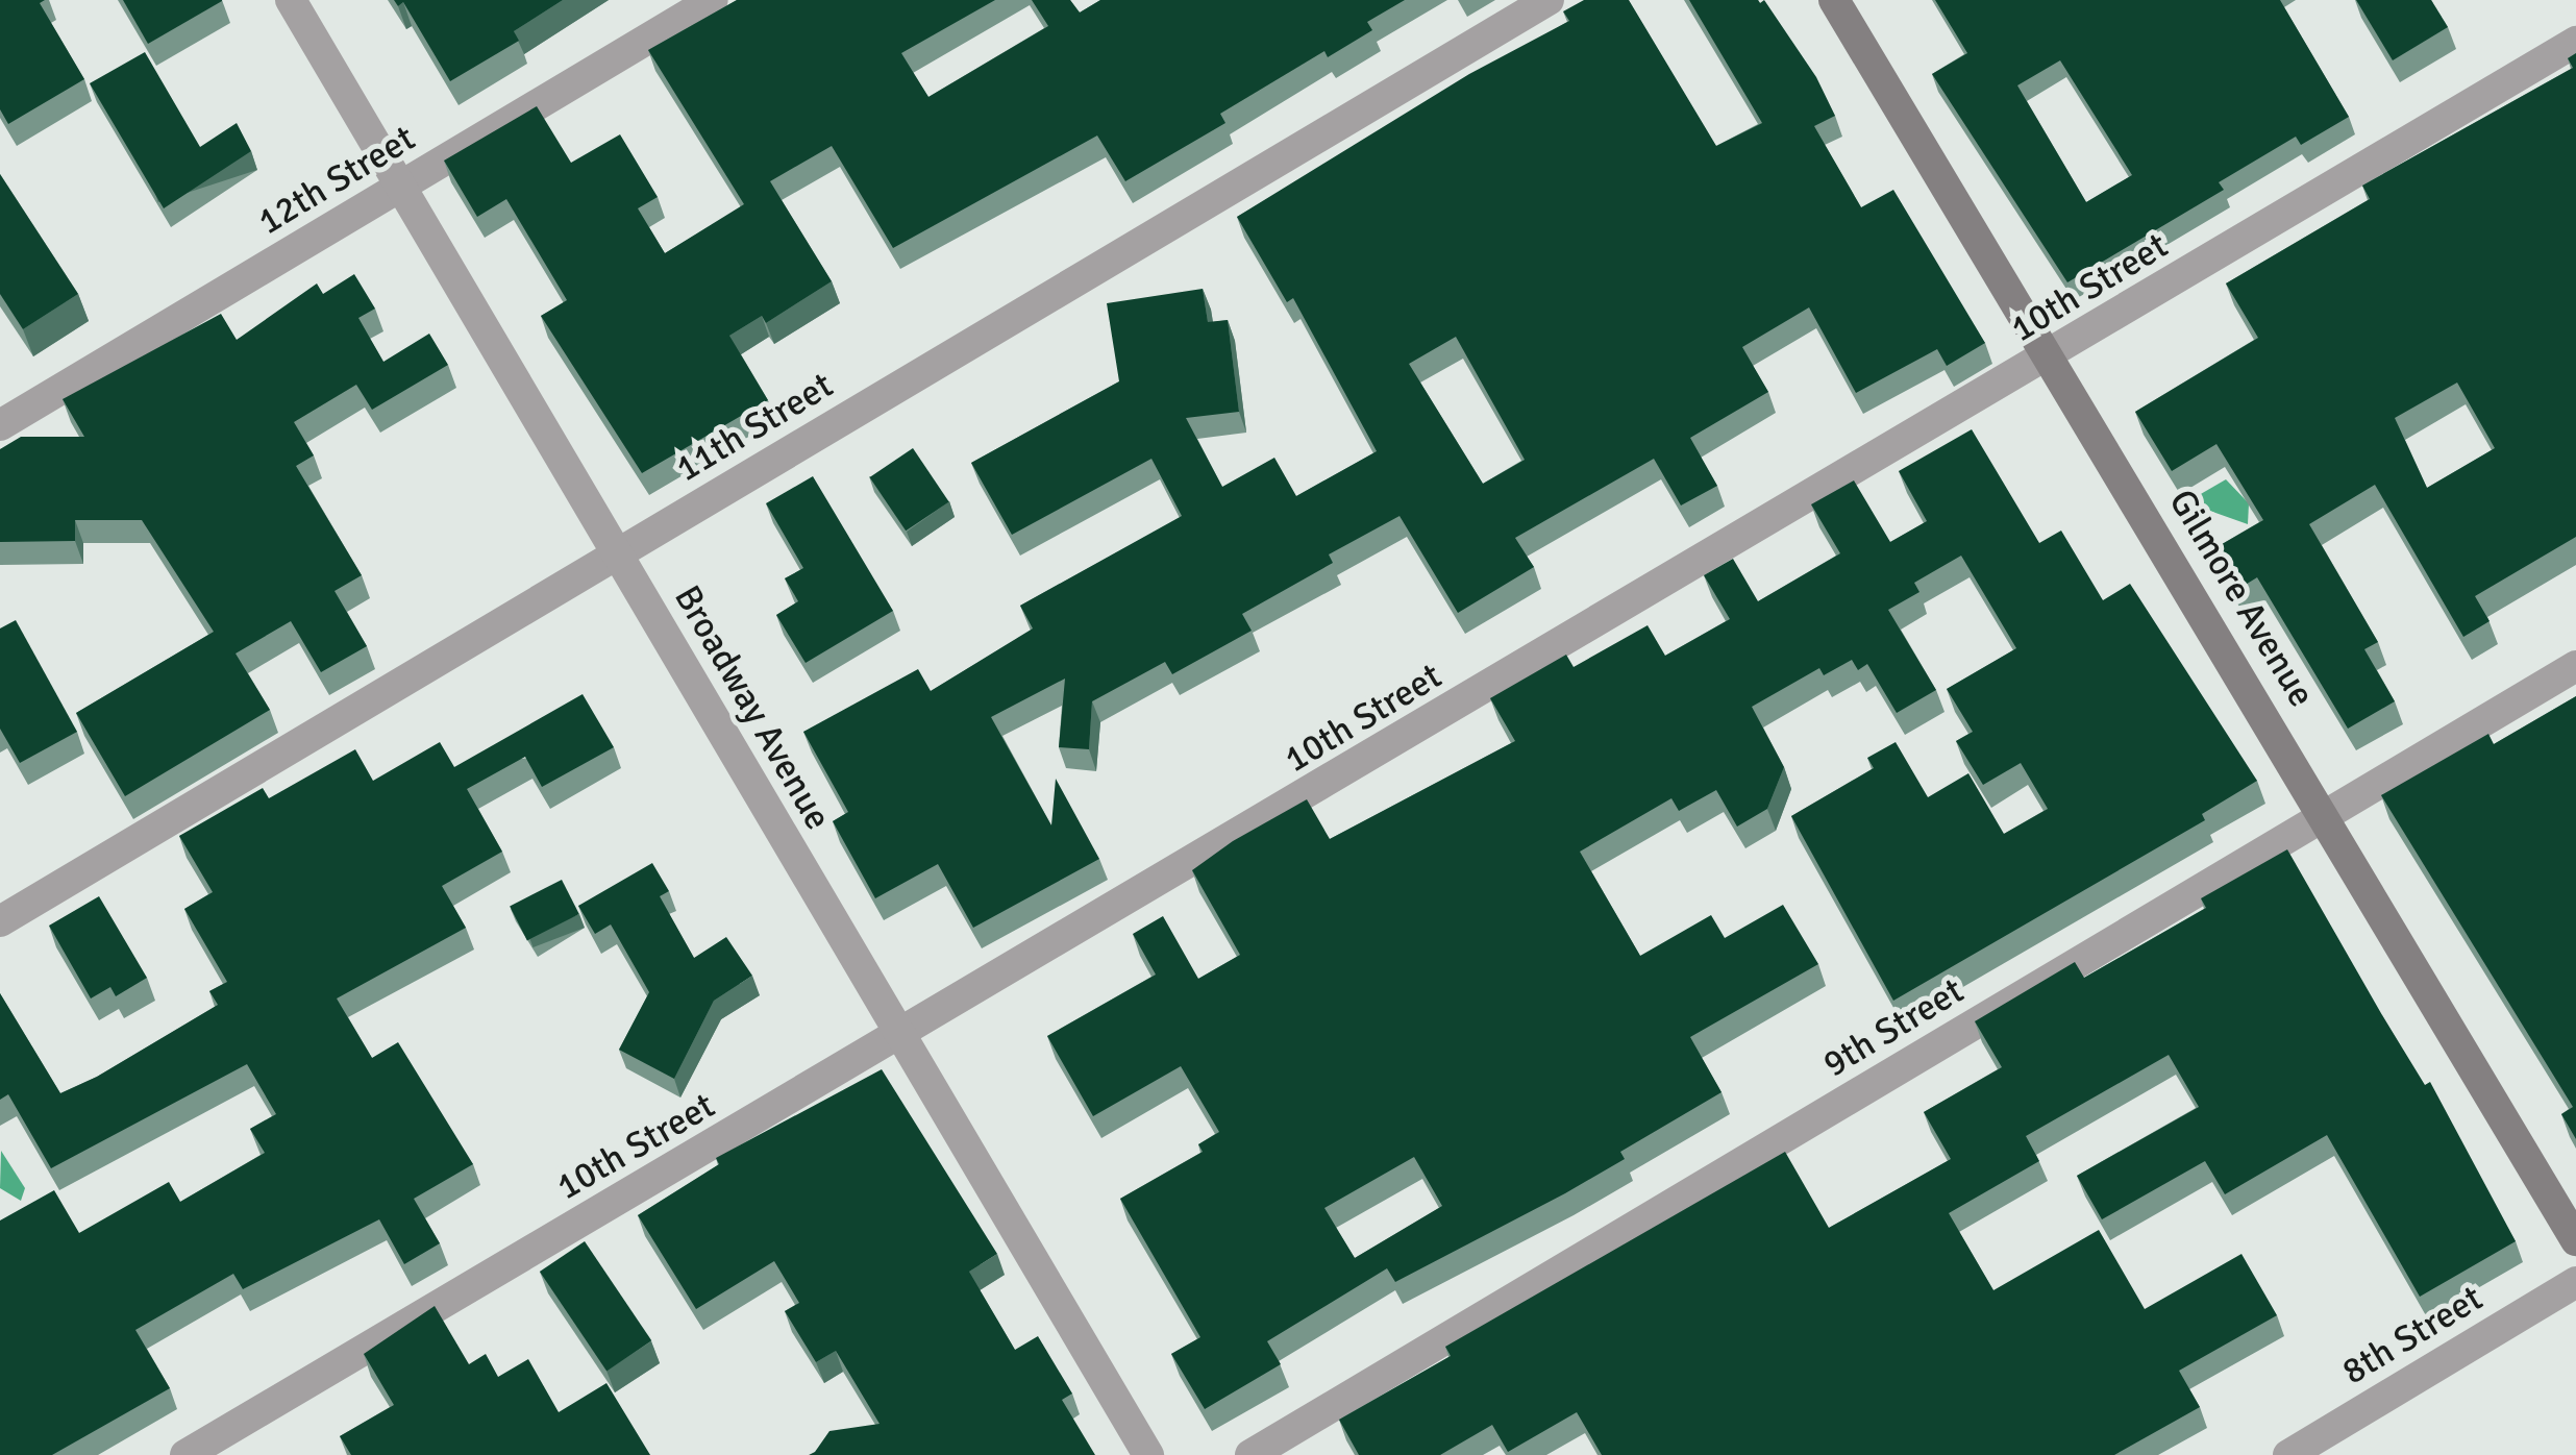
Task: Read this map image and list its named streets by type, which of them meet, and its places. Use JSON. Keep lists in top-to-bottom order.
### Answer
{
  "streets": {
    "main road": ["Gilmore Avenue"],
    "street": [
      "12th Street",
      "10th Street",
      "11th Street",
      "Broadway Avenue",
      "9th Street",
      "8th Street"
    ]
  },
  "crossings": [
    ["12th Street", "Broadway Avenue"],
    ["10th Street", "Gilmore Avenue"],
    ["10th Street", "Broadway Avenue"],
    ["11th Street", "Broadway Avenue"],
    ["Gilmore Avenue", "9th Street"]
  ]
}
